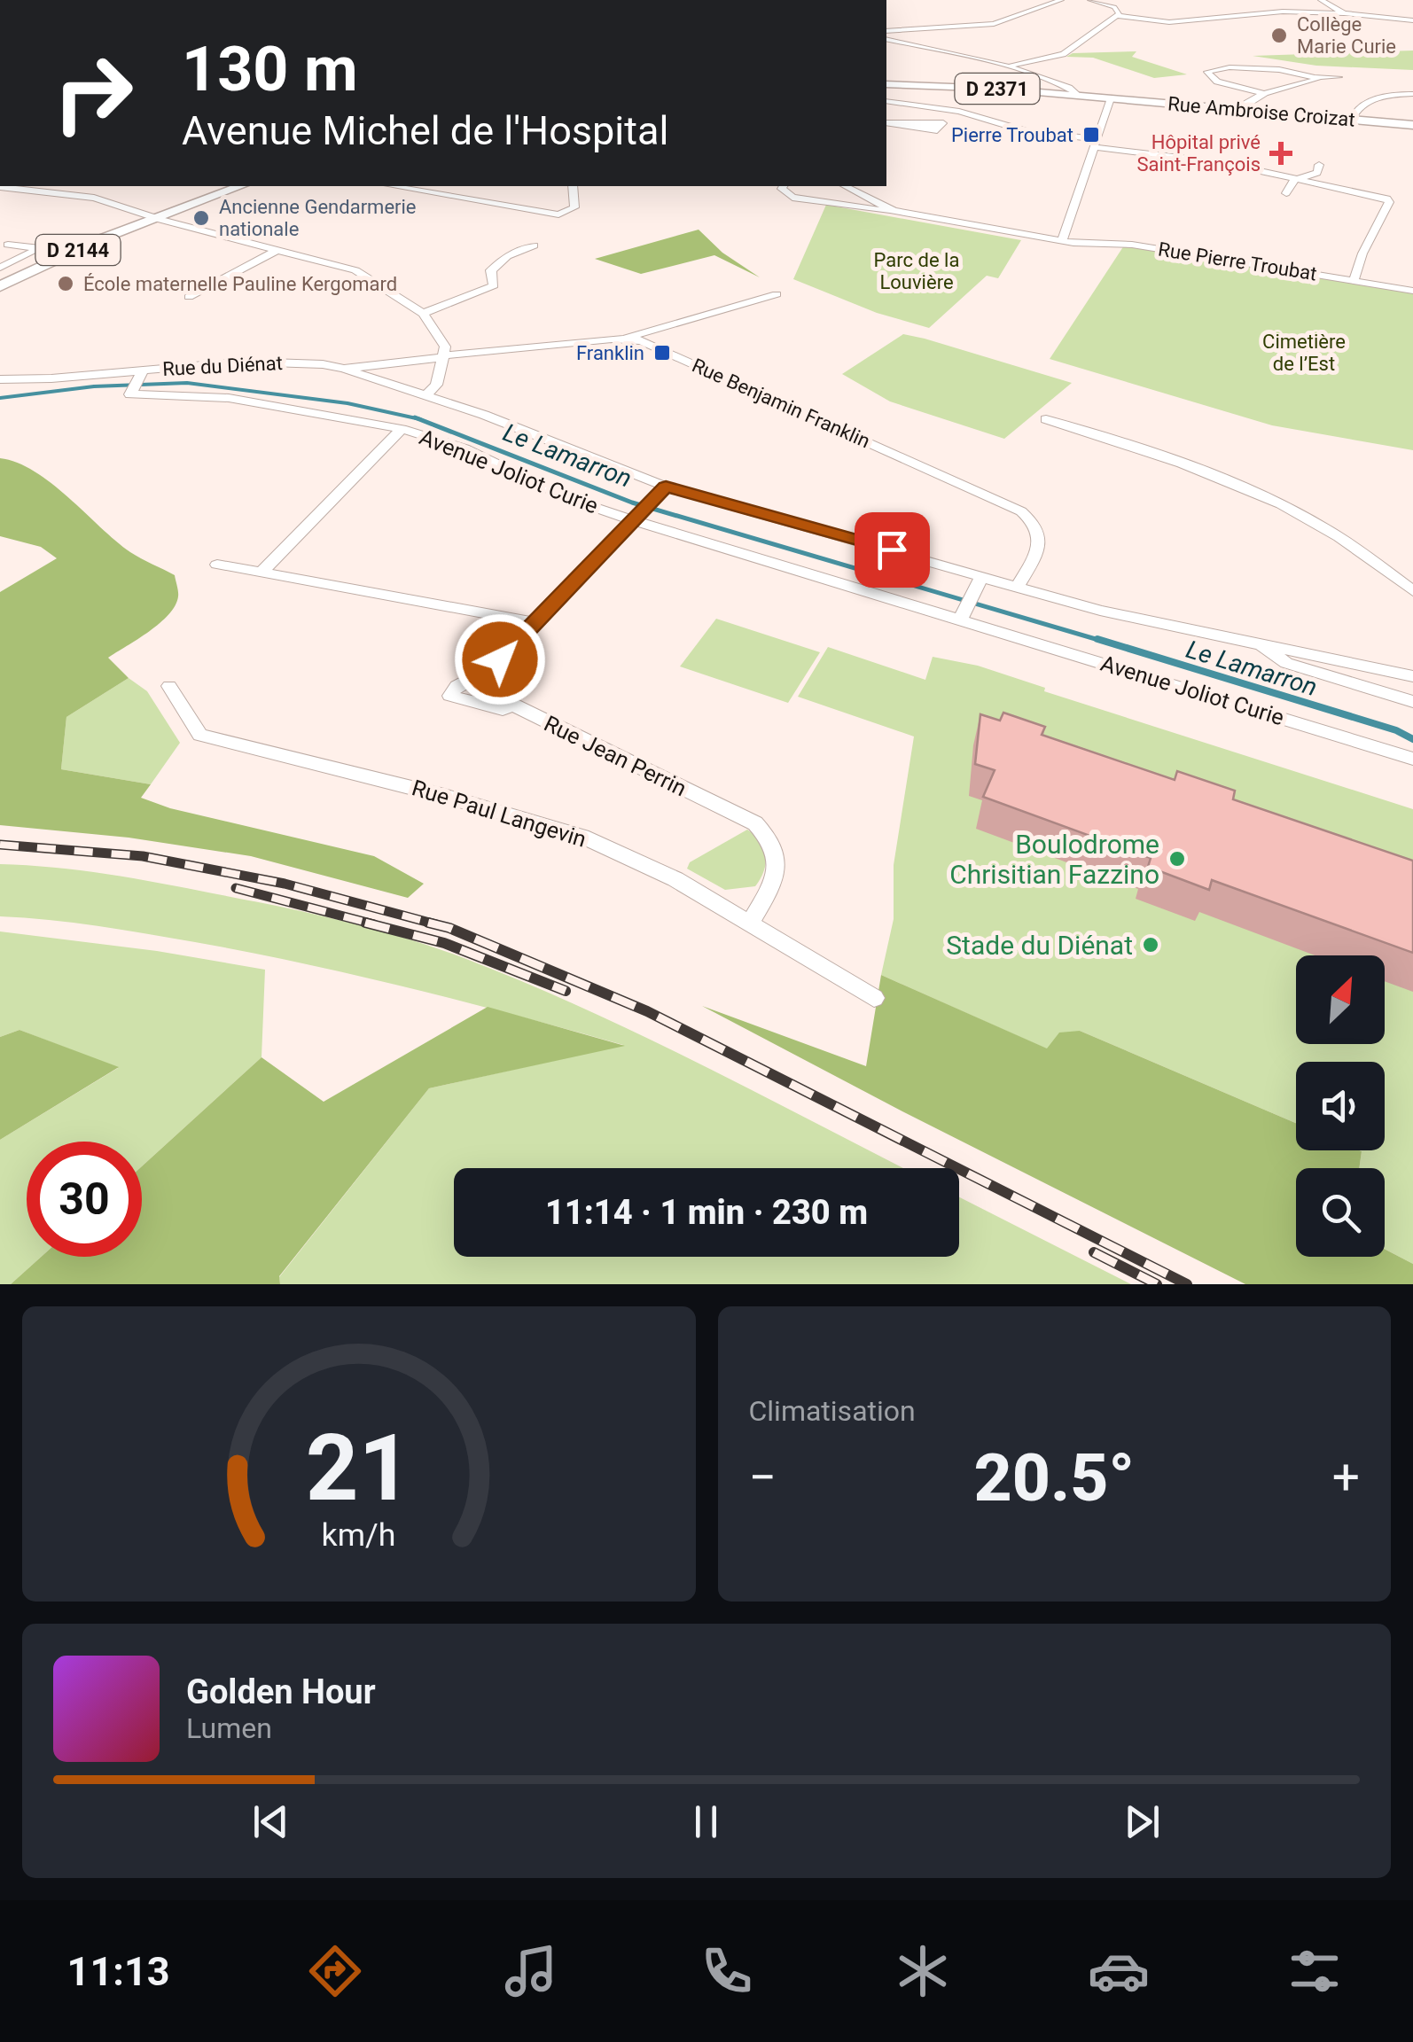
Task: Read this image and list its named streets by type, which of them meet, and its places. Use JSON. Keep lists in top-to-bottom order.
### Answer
{
  "streets": {
    "main road": ["D 2371", "Rue Ambroise Croizat", "D 2144"],
    "street": [
      "Rue Pierre Troubat",
      "Rue du Diénat",
      "Rue Benjamin Franklin",
      "Avenue Joliot Curie",
      "Rue Jean Perrin",
      "Rue Paul Langevin"
    ]
  },
  "crossings": [
    ["D 2371", "Rue Ambroise Croizat"],
    ["Rue du Diénat", "Rue Benjamin Franklin"],
    ["Rue du Diénat", "Avenue Joliot Curie"],
    ["Rue Jean Perrin", "Rue Paul Langevin"]
  ],
  "water": ["Le Lamarron"],
  "parks": ["Parc de la Louvière", "Cimetière de l’Est"],
  "places": {
    "other": [
      "Collège Marie Curie",
      "Ancienne Gendarmerie nationale",
      "École maternelle Pauline Kergomard",
      "Boulodrome Chrisitian Fazzino",
      "Stade du Diénat"
    ],
    "transit": ["Pierre Troubat", "Franklin"],
    "health": ["Hôpital privé Saint-François"]
  },
  "north": "top right",
  "page": {
    "turn": ["130 m", "Avenue Michel de l'Hospital"],
    "limit": "30",
    "trip": "11:14 · 1 min · 230 m",
    "tile": "Climatisation",
    "heat": ["−", "20.5°", "+"],
    "song": ["Golden Hour", "Lumen"],
    "tabs": "11:13",
    "gauge": ["21", "km/h"]
  }
}
